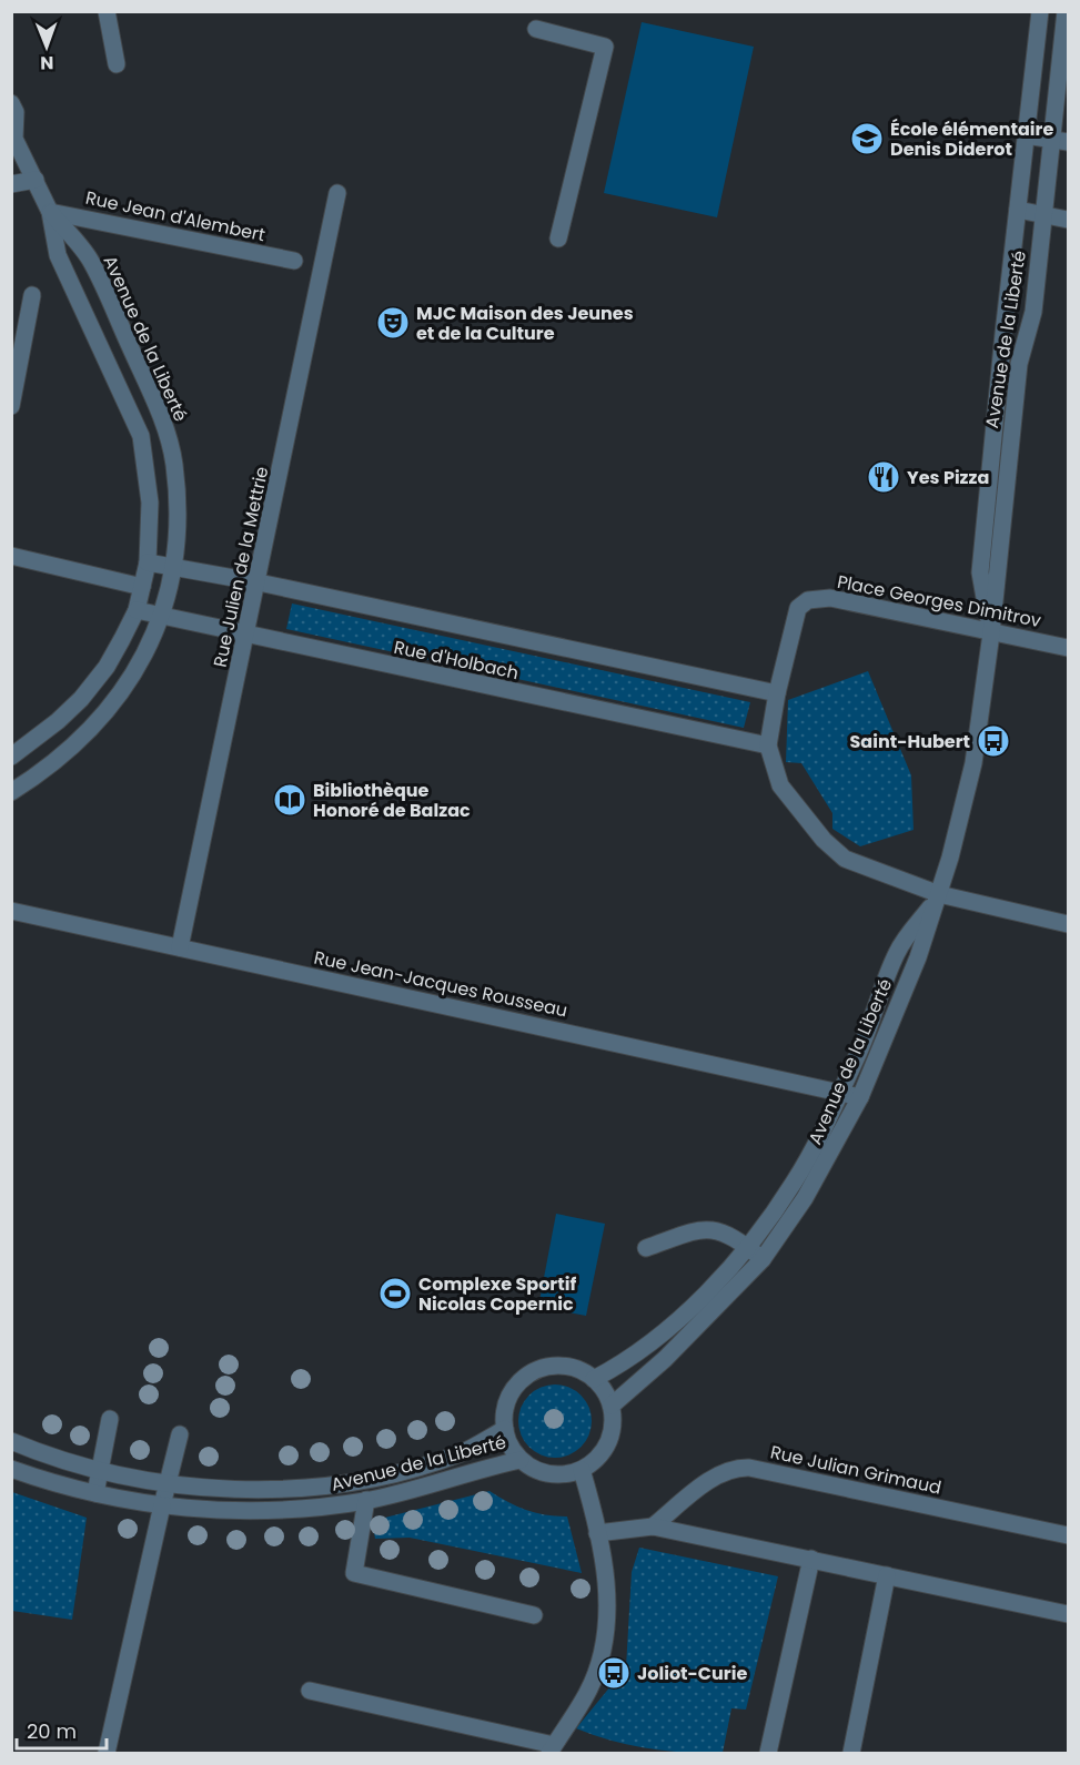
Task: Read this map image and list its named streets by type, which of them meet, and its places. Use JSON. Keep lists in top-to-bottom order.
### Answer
{
  "streets": {
    "street": [
      "Rue Jean d'Alembert",
      "Avenue de la Liberté",
      "Rue Julien de la Mettrie",
      "Place Georges Dimitrov",
      "Rue d'Holbach",
      "Rue Jean-Jacques Rousseau",
      "Rue Julian Grimaud"
    ]
  },
  "crossings": [
    ["Rue Jean d'Alembert", "Avenue de la Liberté"],
    ["Avenue de la Liberté", "Place Georges Dimitrov"],
    ["Avenue de la Liberté", "Rue d'Holbach"],
    ["Avenue de la Liberté", "Rue Jean-Jacques Rousseau"],
    ["Rue Julien de la Mettrie", "Rue d'Holbach"],
    ["Rue Julien de la Mettrie", "Rue Jean-Jacques Rousseau"],
    ["Place Georges Dimitrov", "Rue d'Holbach"]
  ],
  "places": {
    "school or university": ["École élémentaire Denis Diderot"],
    "theatre": ["MJC Maison des Jeunes et de la Culture"],
    "restaurant": ["Yes Pizza"],
    "bus stop": ["Saint-Hubert", "Joliot-Curie"],
    "library": ["Bibliothèque Honoré de Balzac"],
    "sports": ["Complexe Sportif Nicolas Copernic"]
  },
  "scale_bar": "20 m",
  "north": "bottom"
}
